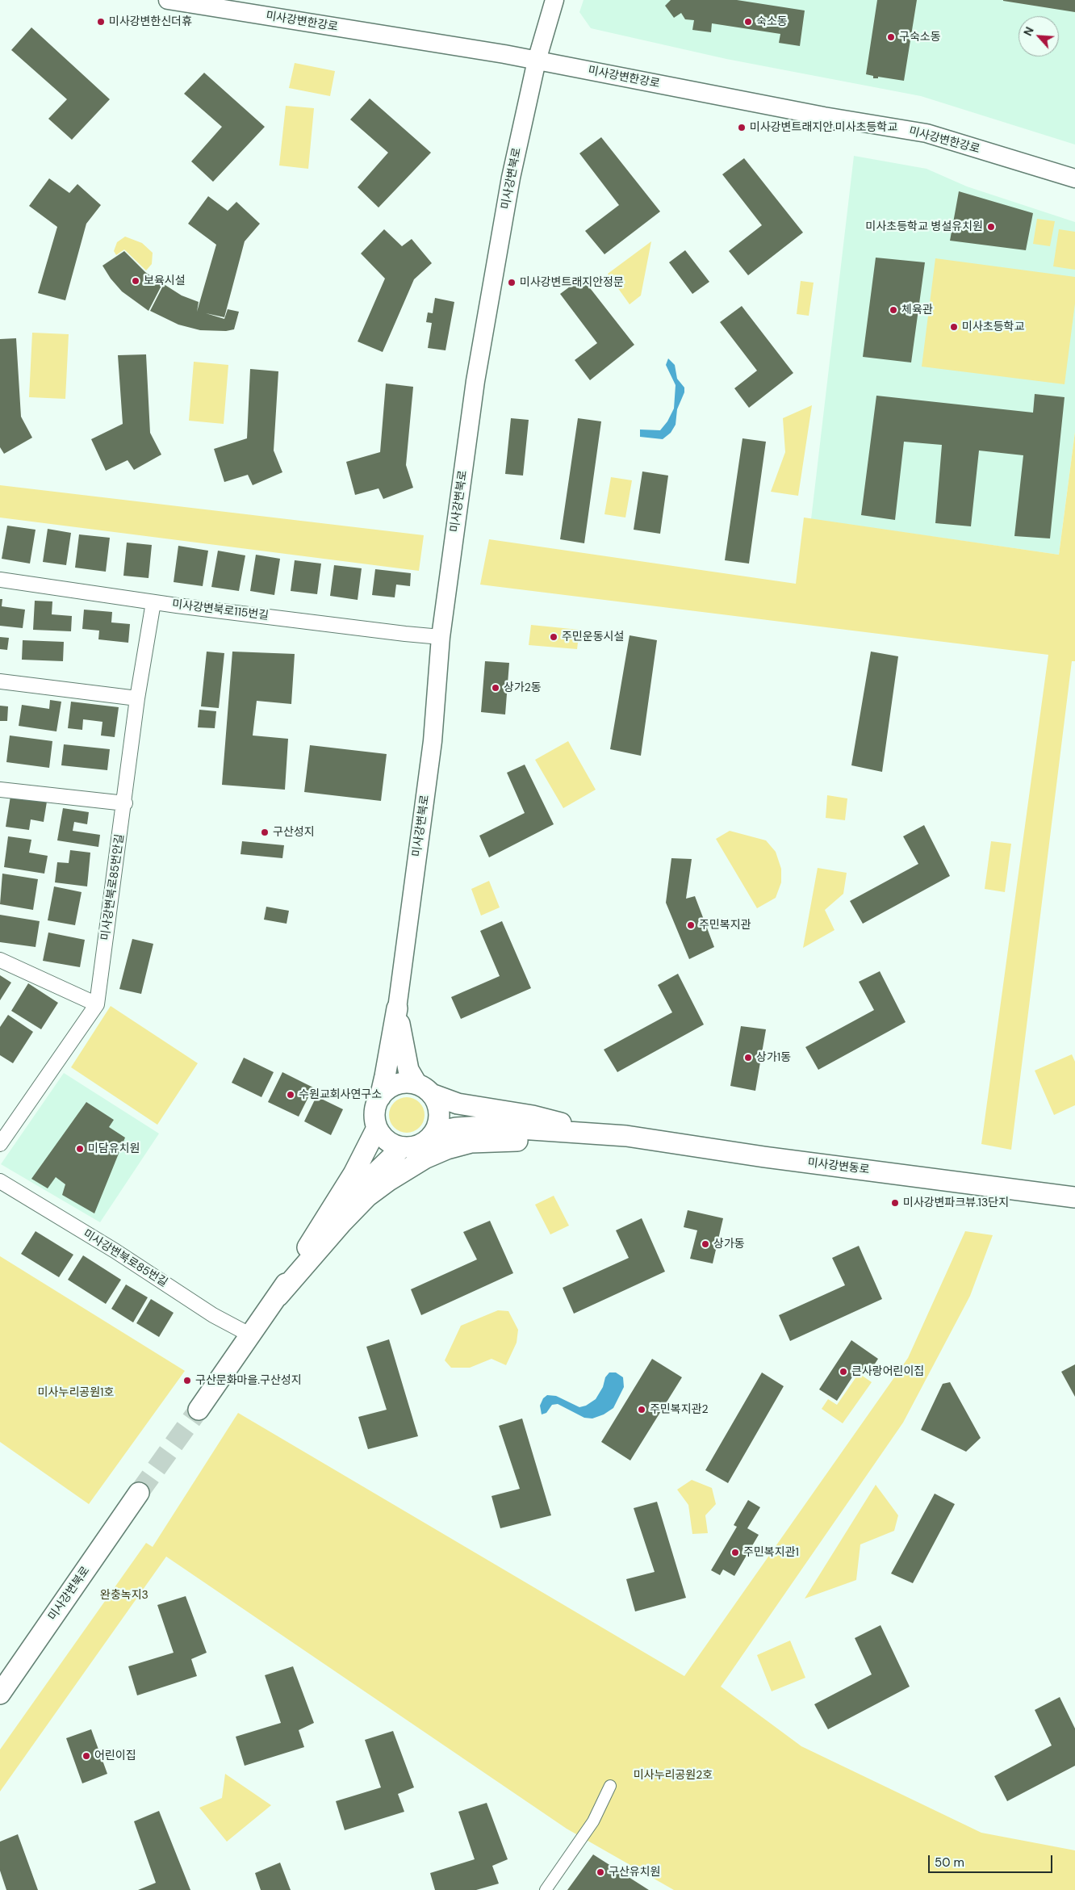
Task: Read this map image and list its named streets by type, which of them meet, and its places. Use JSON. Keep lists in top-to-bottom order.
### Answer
{
  "streets": {
    "main road": ["미사강변북로", "미사강변동로"],
    "street": [
      "미사강변한강로",
      "미사강변북로115번길",
      "미사강변북로85번안길",
      "미사강변북로85번길"
    ]
  },
  "crossings": [
    ["미사강변한강로", "미사강변북로"],
    ["미사강변북로", "미사강변북로115번길"],
    ["미사강변북로115번길", "미사강변북로85번안길"]
  ],
  "parks": ["미사누리공원1호", "완충녹지3", "미사누리공원2호"],
  "places": [
    "미사강변한신더휴",
    "숙소동",
    "구숙소동",
    "미사강변트래지안.미사초등학교",
    "미사초등학교 병설유치원",
    "보육시설",
    "미사강변트래지안정문",
    "체육관",
    "미사초등학교",
    "주민운동시설",
    "상가2동",
    "구산성지",
    "주민복지관",
    "상가1동",
    "수원교회사연구소",
    "미담유치원",
    "미사강변파크뷰.13단지",
    "상가동",
    "큰사랑어린이집",
    "구산문화마을.구산성지",
    "주민복지관2",
    "주민복지관1",
    "어린이집",
    "구산유치원"
  ],
  "scale_bar": "50 m",
  "north": "top left"
}
